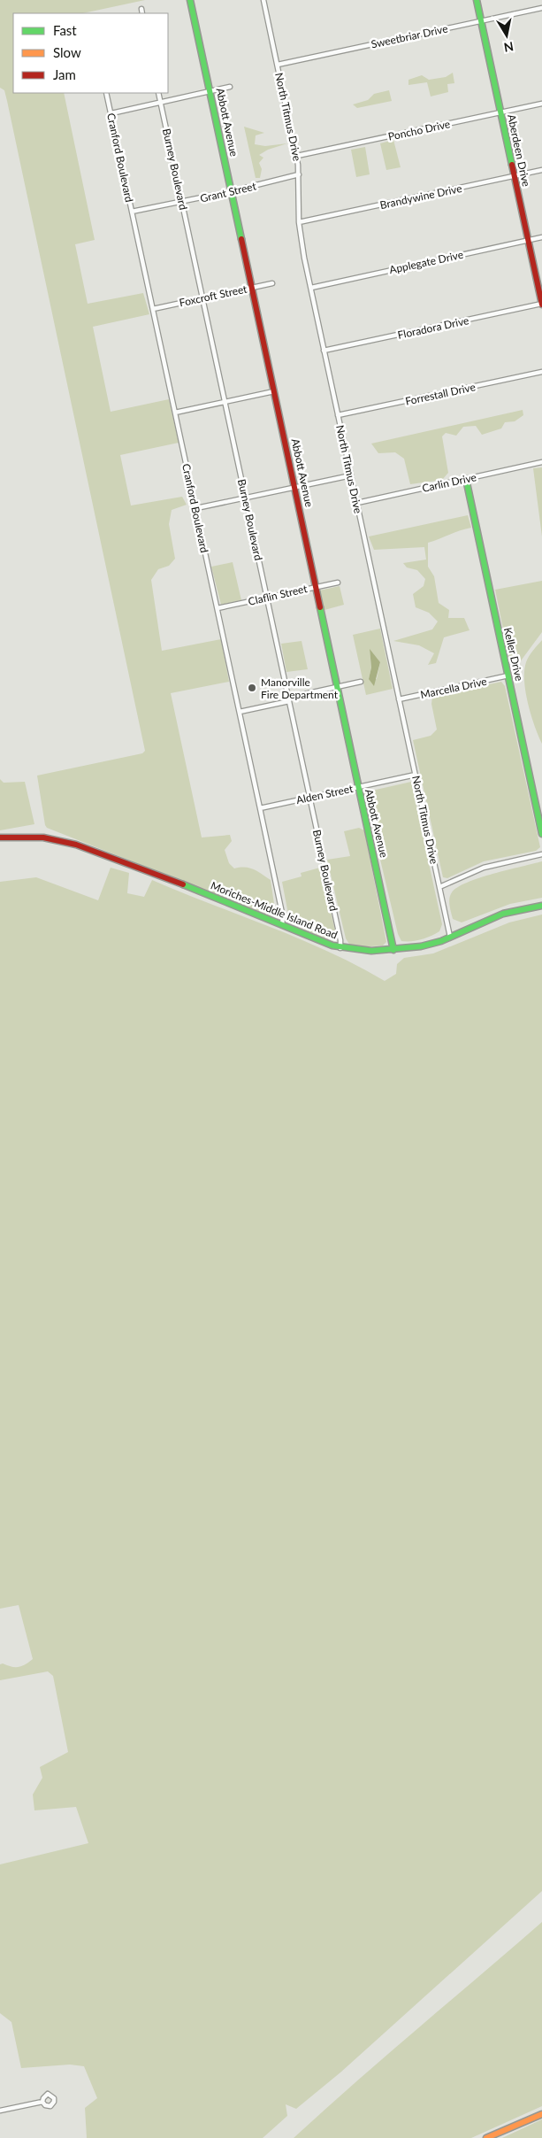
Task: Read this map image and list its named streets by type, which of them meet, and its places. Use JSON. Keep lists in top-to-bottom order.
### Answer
{
  "streets": {
    "street": [
      "Sweetbriar Drive",
      "North Titmus Drive",
      "Abbott Avenue",
      "Poncho Drive",
      "Aberdeen Drive",
      "Cranford Boulevard",
      "Burney Boulevard",
      "Grant Street",
      "Brandywine Drive",
      "Applegate Drive",
      "Foxcroft Street",
      "Floradora Drive",
      "Forrestall Drive",
      "Carlin Drive",
      "Claflin Street",
      "Keller Drive",
      "Marcella Drive",
      "Alden Street",
      "Moriches-Middle Island Road"
    ]
  },
  "crossings": [
    ["Sweetbriar Drive", "North Titmus Drive"],
    ["Sweetbriar Drive", "Aberdeen Drive"],
    ["North Titmus Drive", "Poncho Drive"],
    ["North Titmus Drive", "Grant Street"],
    ["North Titmus Drive", "Brandywine Drive"],
    ["North Titmus Drive", "Applegate Drive"],
    ["North Titmus Drive", "Floradora Drive"],
    ["North Titmus Drive", "Forrestall Drive"],
    ["North Titmus Drive", "Carlin Drive"],
    ["North Titmus Drive", "Marcella Drive"],
    ["North Titmus Drive", "Alden Street"],
    ["North Titmus Drive", "Moriches-Middle Island Road"],
    ["Abbott Avenue", "Grant Street"],
    ["Abbott Avenue", "Foxcroft Street"],
    ["Abbott Avenue", "Claflin Street"],
    ["Abbott Avenue", "Alden Street"],
    ["Abbott Avenue", "Moriches-Middle Island Road"],
    ["Poncho Drive", "Aberdeen Drive"],
    ["Aberdeen Drive", "Brandywine Drive"],
    ["Aberdeen Drive", "Applegate Drive"],
    ["Aberdeen Drive", "Floradora Drive"],
    ["Cranford Boulevard", "Grant Street"],
    ["Cranford Boulevard", "Foxcroft Street"],
    ["Cranford Boulevard", "Claflin Street"],
    ["Cranford Boulevard", "Alden Street"],
    ["Cranford Boulevard", "Moriches-Middle Island Road"],
    ["Burney Boulevard", "Grant Street"],
    ["Burney Boulevard", "Foxcroft Street"],
    ["Burney Boulevard", "Claflin Street"],
    ["Burney Boulevard", "Alden Street"],
    ["Burney Boulevard", "Moriches-Middle Island Road"],
    ["Carlin Drive", "Keller Drive"],
    ["Keller Drive", "Marcella Drive"]
  ],
  "places": ["Manorville Fire Department"],
  "legend": ["Fast", "Slow", "Jam"],
  "north": "bottom"
}
